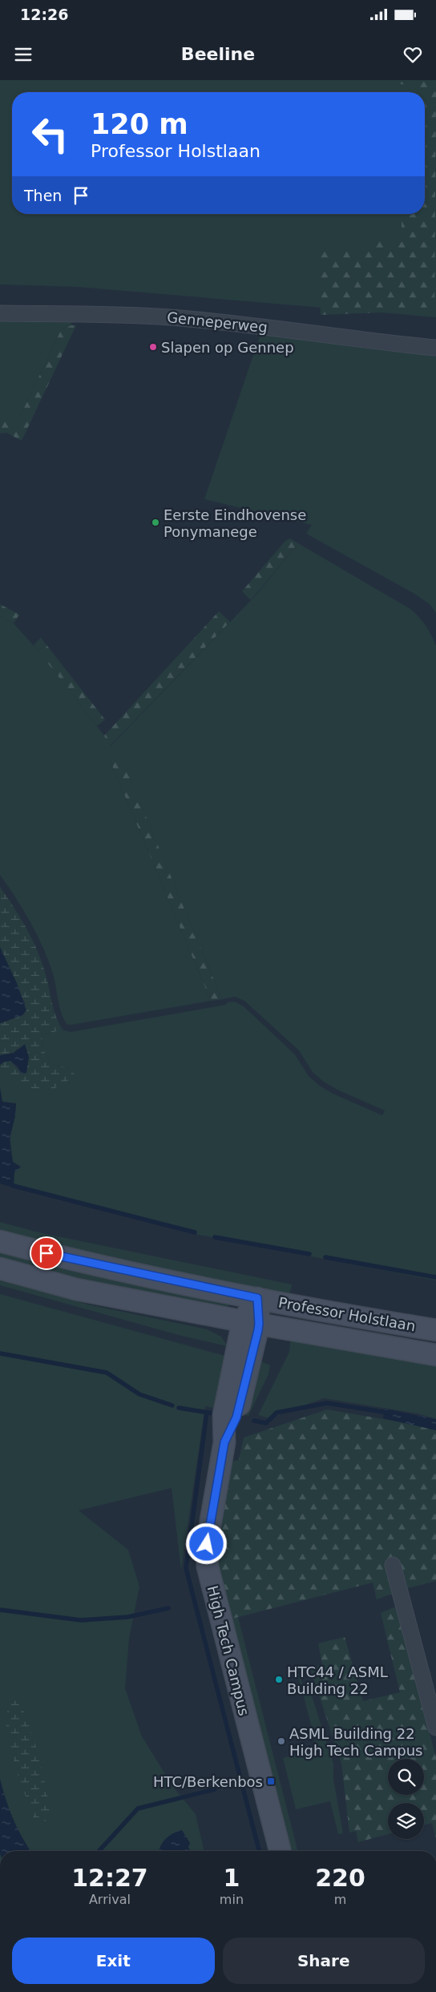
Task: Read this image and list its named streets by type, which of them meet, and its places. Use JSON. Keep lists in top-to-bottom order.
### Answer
{
  "streets": {
    "main road": ["Professor Holstlaan", "High Tech Campus"],
    "street": ["Genneperweg"]
  },
  "crossings": [
    ["Professor Holstlaan", "High Tech Campus"]
  ],
  "places": {
    "other": [
      "Slapen op Gennep",
      "Eerste Eindhovense Ponymanege",
      "HTC44 / ASML Building 22",
      "ASML Building 22 High Tech Campus"
    ],
    "transit": ["HTC/Berkenbos"]
  },
  "page": {
    "status": "12:26",
    "header": "Beeline",
    "turn": ["120 m", "Professor Holstlaan"],
    "then": "Then",
    "eta": [
      "12:27",
      "Arrival",
      "1",
      "min",
      "220",
      "m"
    ],
    "buttons": ["Exit", "Share"]
  }
}
